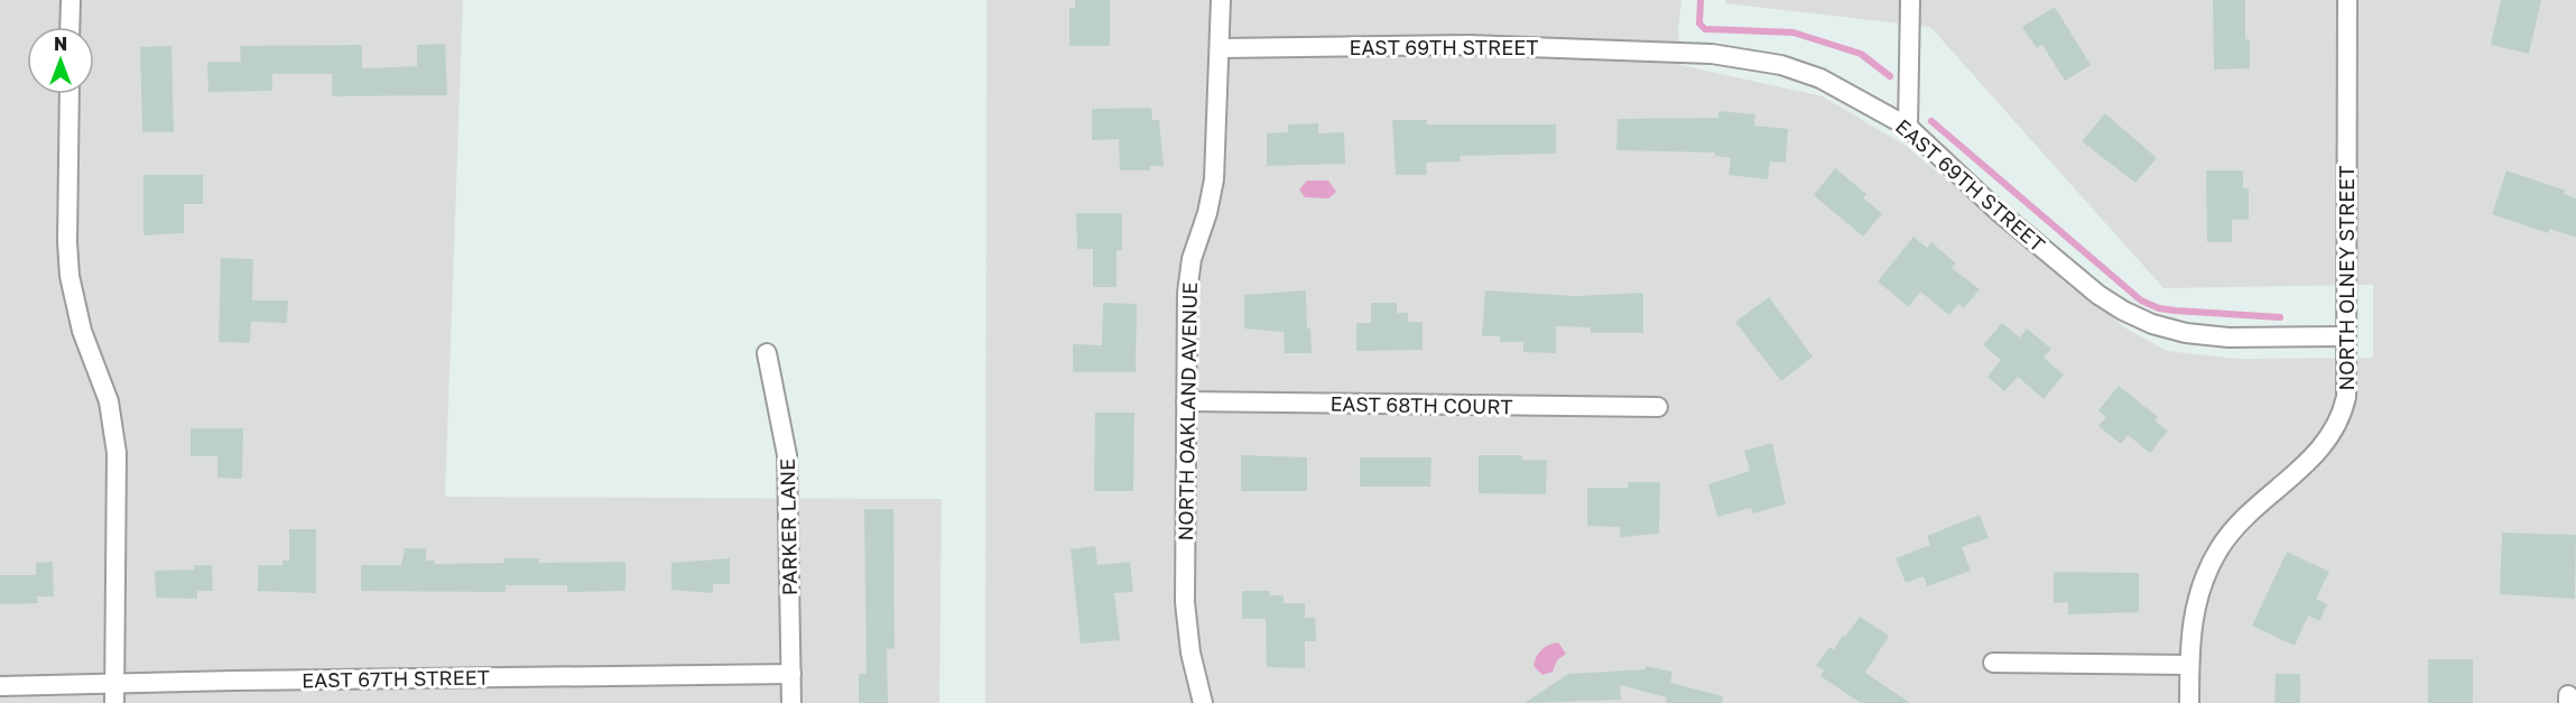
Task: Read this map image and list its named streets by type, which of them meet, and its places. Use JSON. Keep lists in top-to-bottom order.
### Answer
{
  "streets": {
    "street": [
      "EAST 69TH STREET",
      "NORTH OLNEY STREET",
      "EAST 68TH COURT",
      "NORTH OAKLAND AVENUE",
      "PARKER LANE",
      "EAST 67TH STREET"
    ]
  },
  "crossings": [
    ["EAST 69TH STREET", "NORTH OLNEY STREET"],
    ["EAST 69TH STREET", "NORTH OAKLAND AVENUE"],
    ["EAST 68TH COURT", "NORTH OAKLAND AVENUE"],
    ["PARKER LANE", "EAST 67TH STREET"]
  ],
  "north": "top"
}
